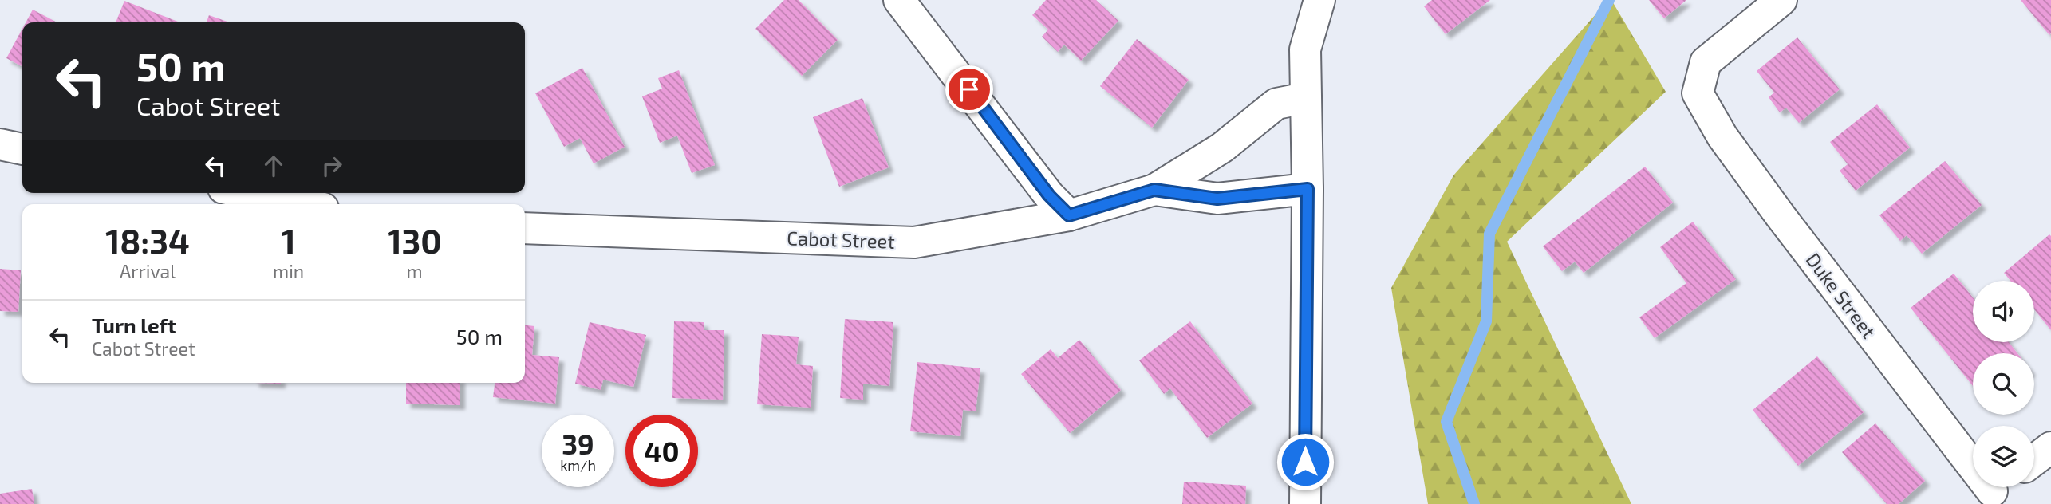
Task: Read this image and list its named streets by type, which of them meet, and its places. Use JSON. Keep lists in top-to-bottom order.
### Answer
{
  "streets": {
    "street": ["Cabot Street", "Duke Street"]
  },
  "page": {
    "turn": ["50 m", "Cabot Street"],
    "eta": [
      "18:34",
      "Arrival",
      "1",
      "min",
      "130",
      "m"
    ],
    "list": [
      {
        "name": "Turn left",
        "note": "Cabot Street",
        "value": "50 m"
      }
    ],
    "speed": "39 km/h",
    "limit": "40"
  }
}
